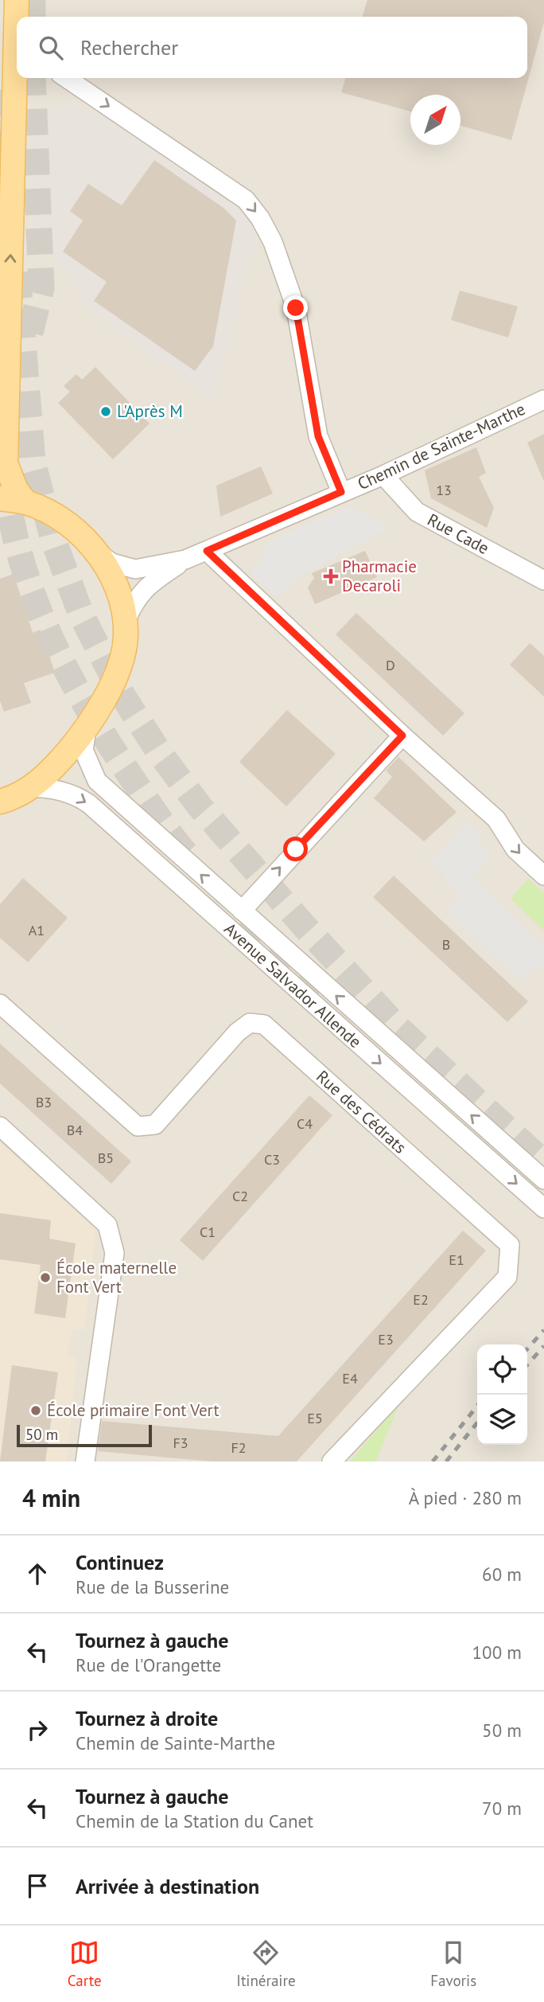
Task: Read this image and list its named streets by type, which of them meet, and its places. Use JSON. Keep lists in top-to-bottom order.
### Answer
{
  "streets": {
    "street": [
      "Chemin de Sainte-Marthe",
      "Rue Cade",
      "Avenue Salvador Allende",
      "Rue des Cédrats"
    ]
  },
  "crossings": [
    ["Chemin de Sainte-Marthe", "Rue Cade"]
  ],
  "places": {
    "other": ["L'Après M", "École maternelle Font Vert", "École primaire Font Vert"],
    "health": ["Pharmacie Decaroli"]
  },
  "house_numbers": [
    "13",
    "D",
    "A1",
    "B",
    "B3",
    "C4",
    "B4",
    "B5",
    "C3",
    "C2",
    "C1",
    "E1",
    "E2",
    "E3",
    "E4",
    "E5",
    "F3",
    "F2"
  ],
  "scale_bar": "50 m",
  "north": "top right",
  "page": {
    "search": "Rechercher",
    "scale": "50 m",
    "heading": ["4 min", "À pied · 280 m"],
    "list": [
      ["Continuez", "Rue de la Busserine", "60 m"],
      ["Tournez à gauche", "Rue de l'Orangette", "100 m"],
      ["Tournez à droite", "Chemin de Sainte-Marthe", "50 m"],
      ["Tournez à gauche", "Chemin de la Station du Canet", "70 m"],
      "Arrivée à destination"
    ],
    "nav": ["Carte", "Itinéraire", "Favoris"]
  }
}
